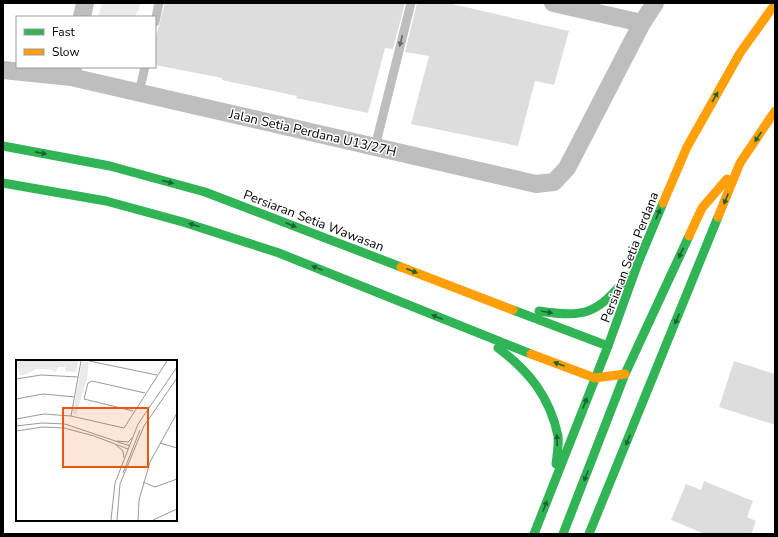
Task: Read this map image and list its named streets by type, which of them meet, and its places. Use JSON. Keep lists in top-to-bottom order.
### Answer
{
  "streets": {
    "main road": ["Persiaran Setia Wawasan", "Persiaran Setia Perdana"],
    "street": ["Jalan Setia Perdana U13/27H"]
  },
  "crossings": [
    ["Persiaran Setia Wawasan", "Persiaran Setia Perdana"]
  ],
  "legend": ["Fast", "Slow"]
}
